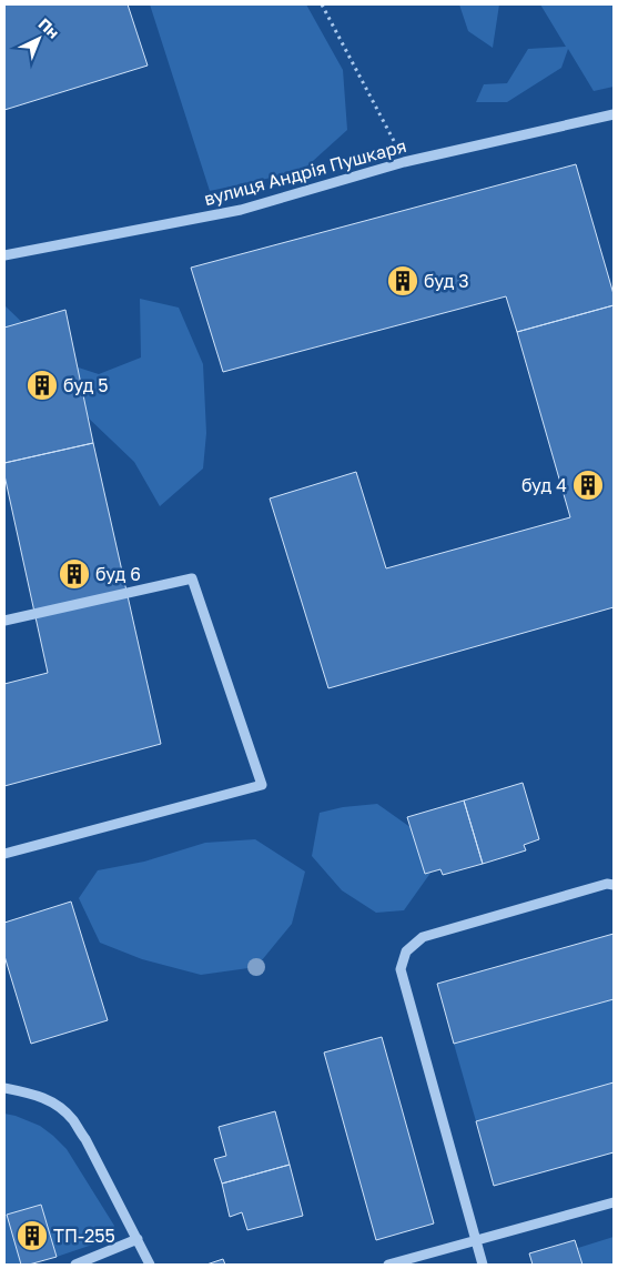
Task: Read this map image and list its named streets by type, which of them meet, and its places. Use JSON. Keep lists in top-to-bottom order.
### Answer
{
  "streets": {
    "street": ["вулиця Андрія Пушкаря"]
  },
  "places": {
    "building": [
      "буд 3",
      "буд 5",
      "буд 4",
      "буд 6",
      "ТП-255"
    ]
  },
  "north": "top right"
}
